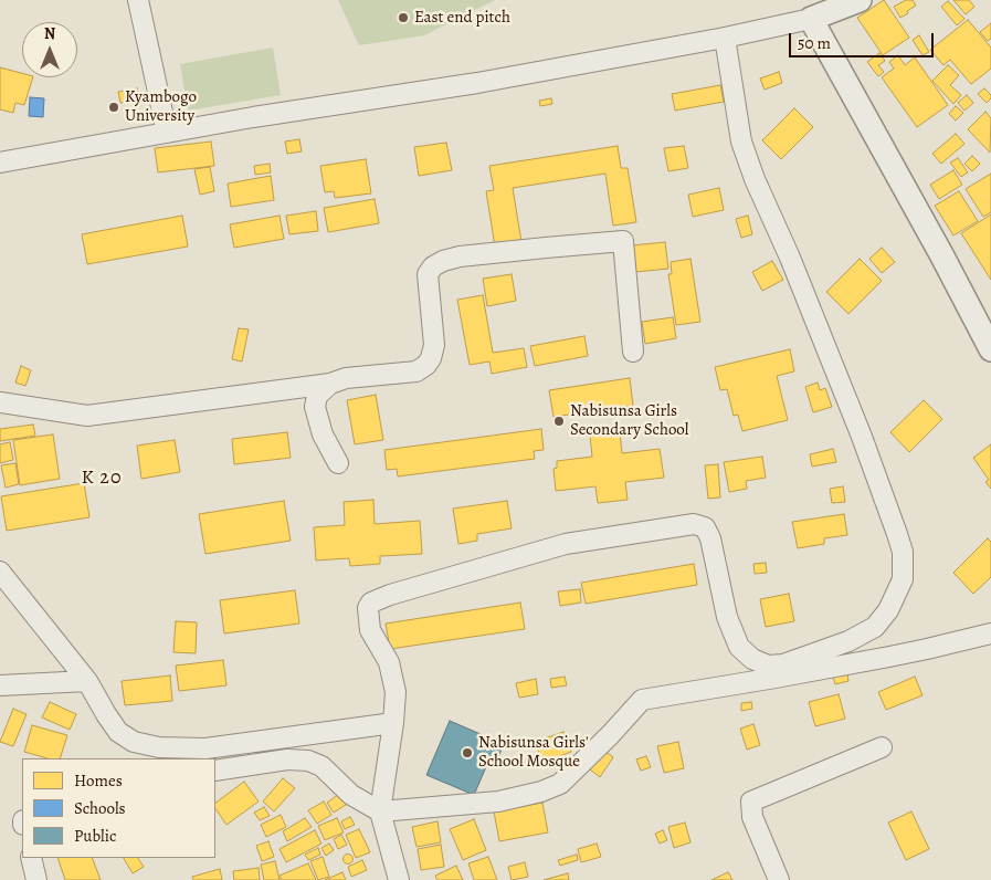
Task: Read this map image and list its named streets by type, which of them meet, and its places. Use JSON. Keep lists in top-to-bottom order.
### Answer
{
  "districts": ["K 20"],
  "places": [
    "East end pitch",
    "Kyambogo University",
    "Nabisunsa Girls Secondary School",
    "Nabisunsa Girls' School Mosque"
  ],
  "legend": ["Homes", "Schools", "Public"],
  "scale_bar": "50 m",
  "north": "top"
}
